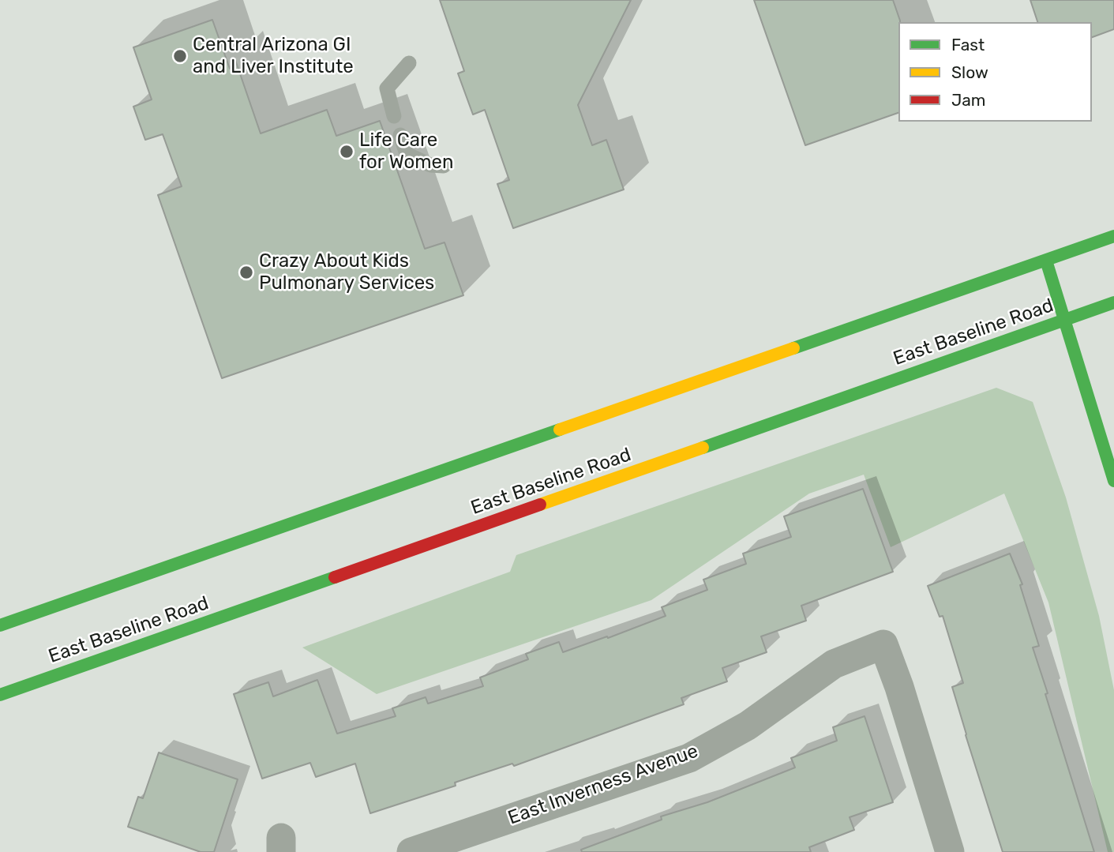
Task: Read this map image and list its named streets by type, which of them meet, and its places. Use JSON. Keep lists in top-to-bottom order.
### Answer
{
  "streets": {
    "main road": ["East Baseline Road"],
    "street": ["East Inverness Avenue"]
  },
  "places": ["Central Arizona GI and Liver Institute", "Life Care for Women", "Crazy About Kids Pulmonary Services"],
  "legend": ["Fast", "Slow", "Jam"]
}
